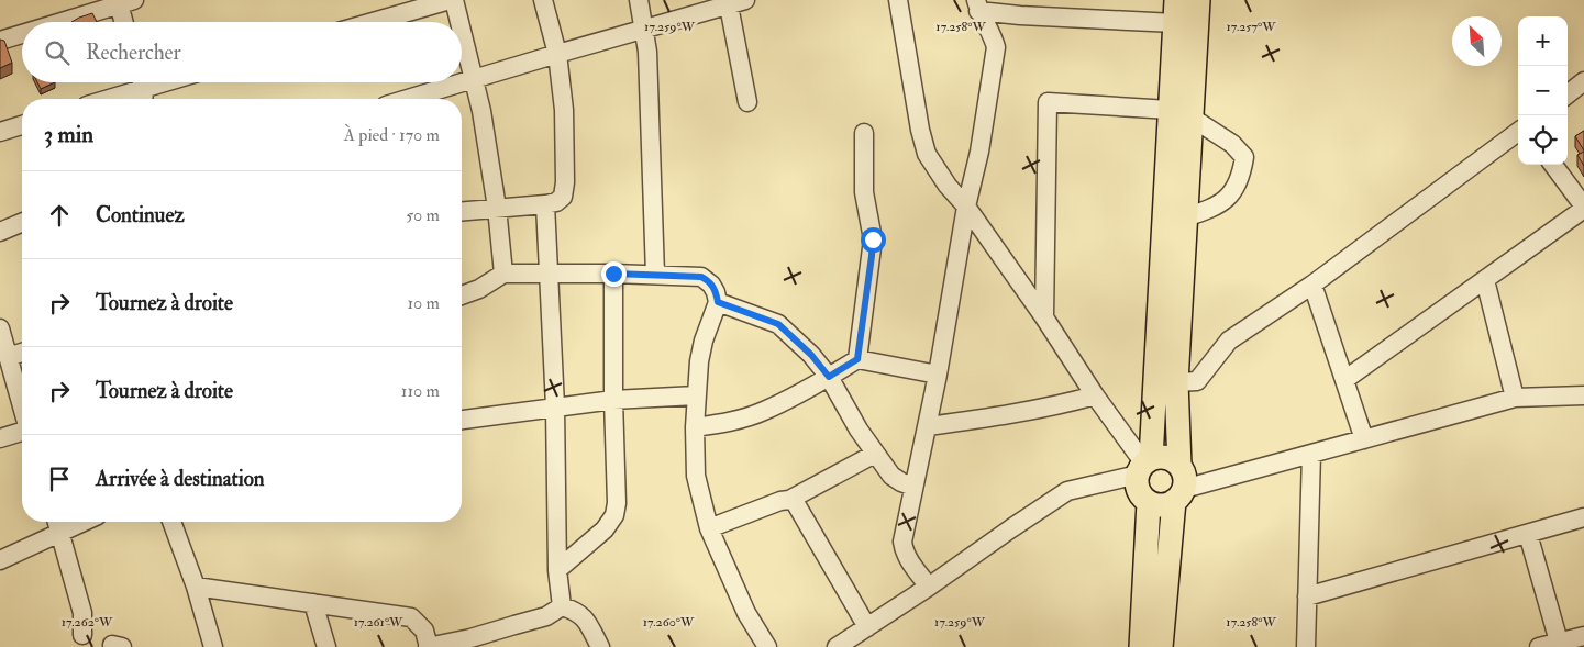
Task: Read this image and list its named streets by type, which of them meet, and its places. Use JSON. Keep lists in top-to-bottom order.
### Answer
{
  "north": "top left",
  "page": {
    "map_buttons": ["+", "−"],
    "search": "Rechercher",
    "heading": ["3 min", "À pied · 170 m"],
    "list": [
      ["Continuez", "50 m"],
      ["Tournez à droite", "10 m"],
      ["Tournez à droite", "110 m"],
      "Arrivée à destination"
    ]
  },
  "coordinates": [
    "17.259°W",
    "17.258°W",
    "17.257°W",
    "17.262°W",
    "17.261°W",
    "17.260°W"
  ]
}
